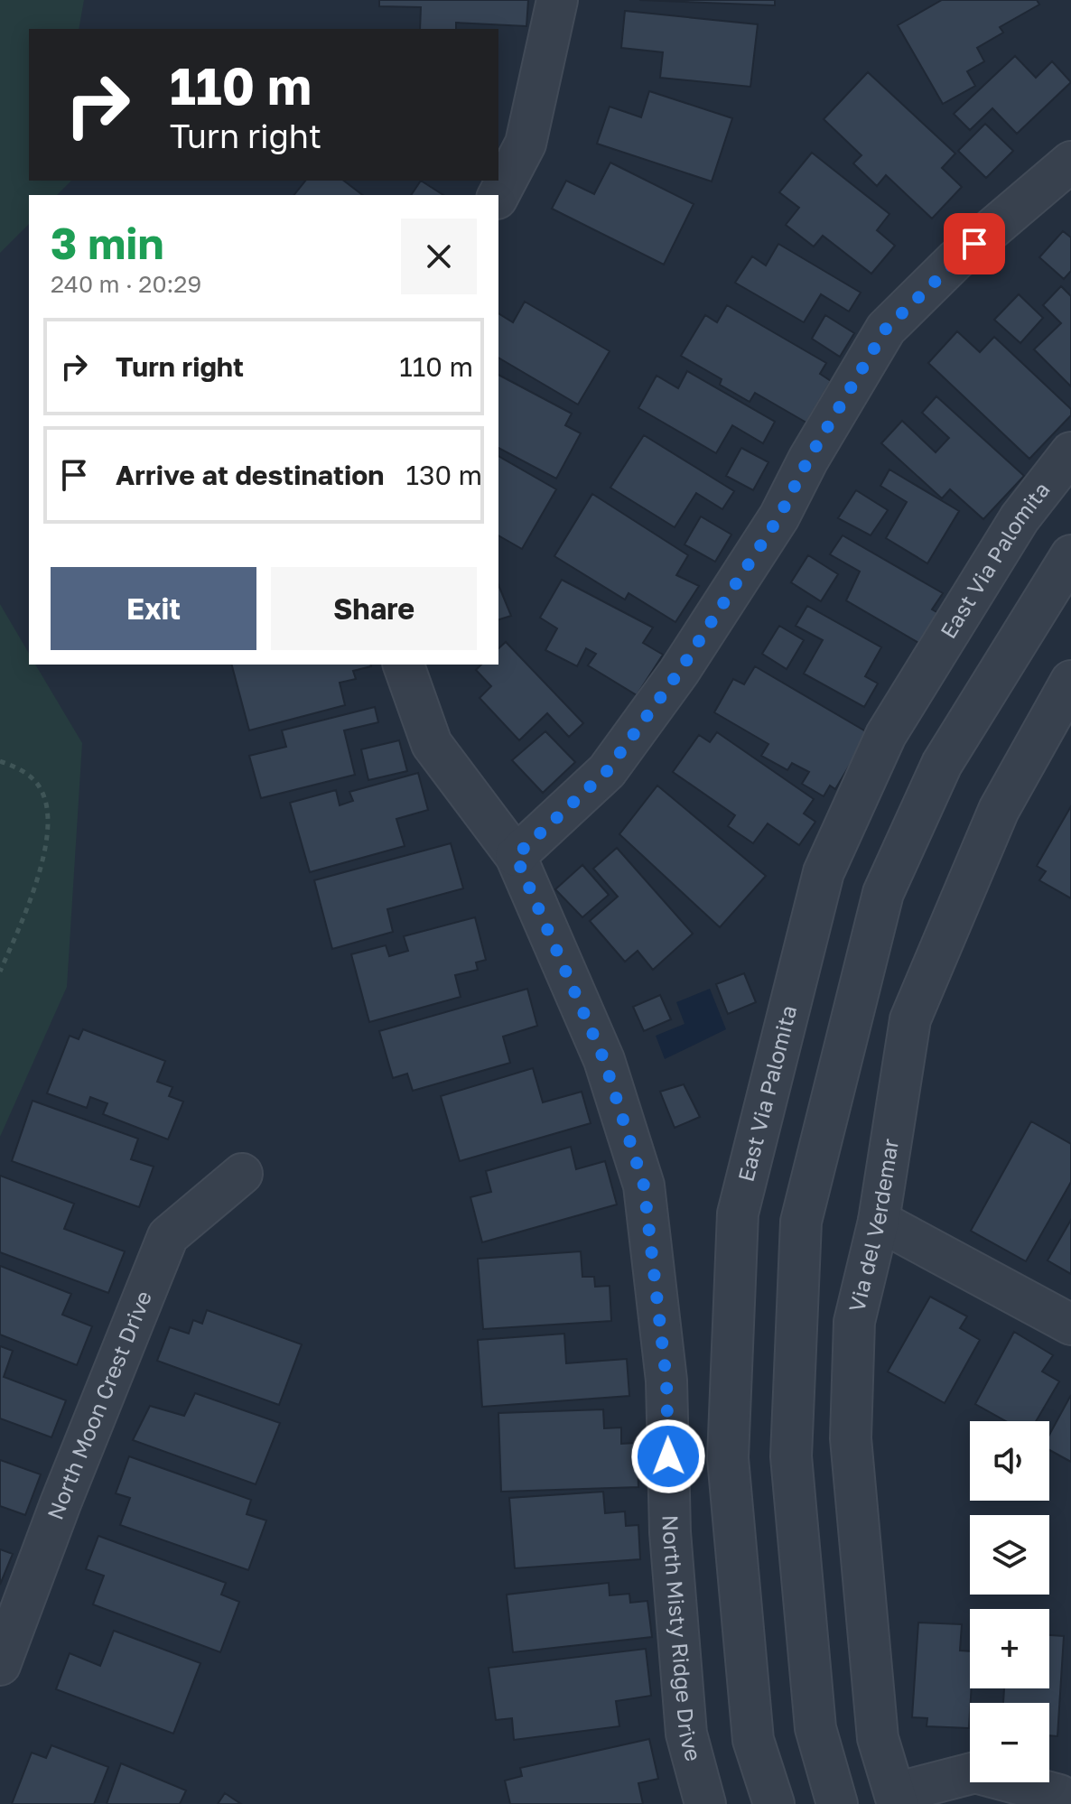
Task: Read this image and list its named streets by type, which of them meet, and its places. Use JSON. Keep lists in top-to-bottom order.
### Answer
{
  "streets": {
    "street": [
      "East Via Palomita",
      "Via del Verdemar",
      "North Moon Crest Drive",
      "North Misty Ridge Drive"
    ]
  },
  "page": {
    "turn": ["110 m", "Turn right"],
    "heading": ["3 min", "240 m · 20:29"],
    "list": [
      {
        "name": "Turn right",
        "value": "110 m"
      },
      {
        "name": "Arrive at destination",
        "value": "130 m"
      }
    ],
    "buttons": ["Exit", "Share"],
    "map_buttons": ["+", "−"]
  }
}
